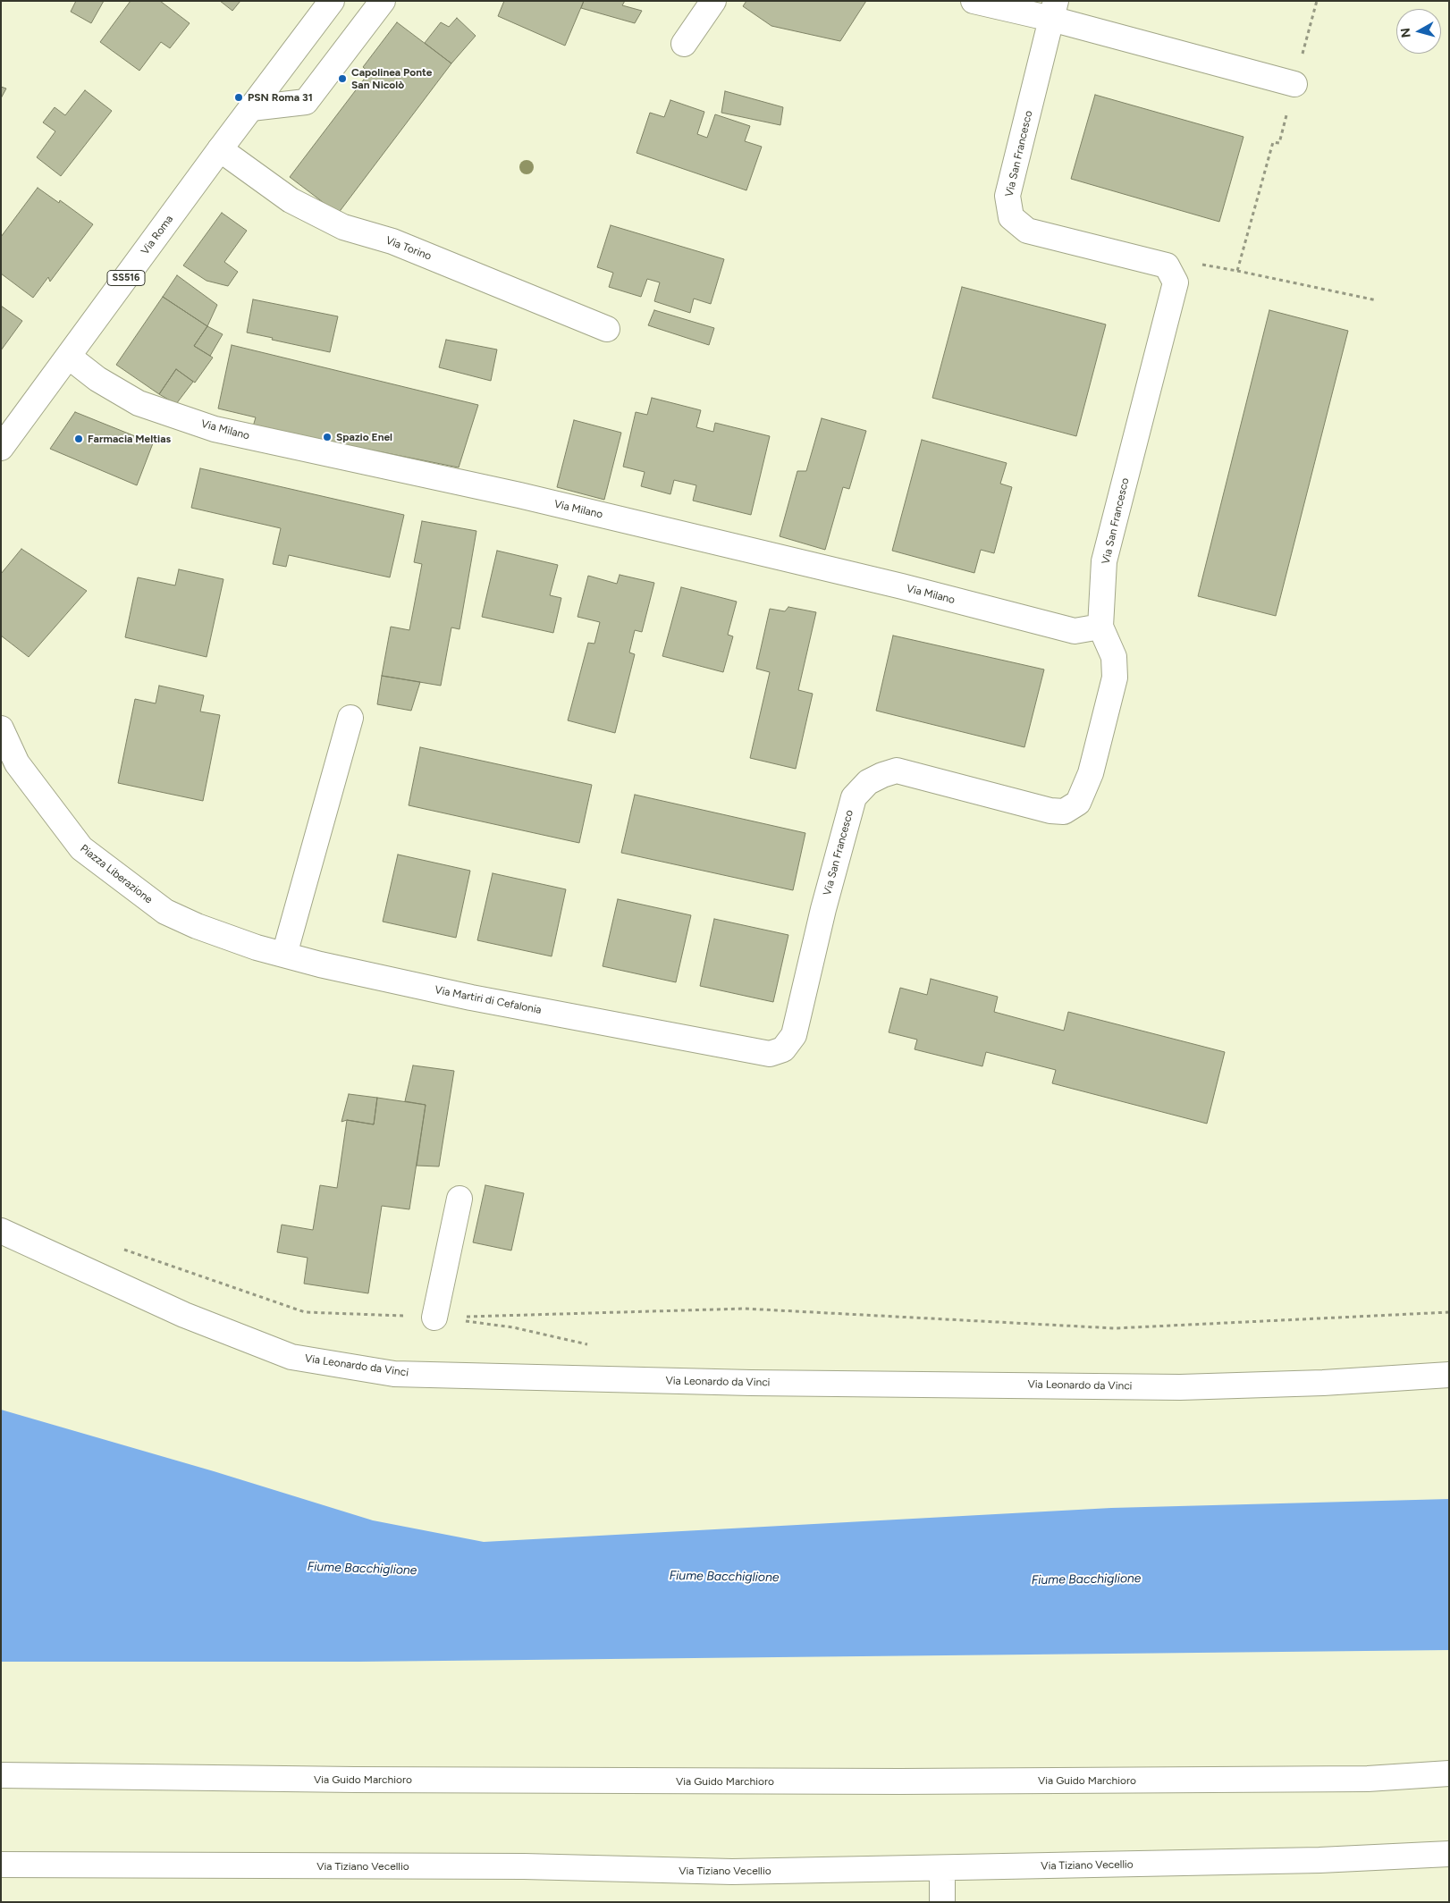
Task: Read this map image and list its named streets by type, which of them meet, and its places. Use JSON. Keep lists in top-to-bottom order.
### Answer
{
  "streets": {
    "street": [
      "Via San Francesco",
      "Via Roma",
      "Via Torino",
      "SS516",
      "Via Milano",
      "Piazza Liberazione",
      "Via Martiri di Cefalonia",
      "Via Leonardo da Vinci",
      "Via Guido Marchioro",
      "Via Tiziano Vecellio"
    ]
  },
  "crossings": [
    ["Via San Francesco", "Via Milano"],
    ["Via San Francesco", "Via Martiri di Cefalonia"],
    ["Via Roma", "Via Torino"],
    ["Via Roma", "Via Milano"],
    ["Piazza Liberazione", "Via Martiri di Cefalonia"]
  ],
  "water": ["Fiume Bacchiglione"],
  "places": [
    "Capolinea Ponte San Nicolò",
    "PSN Roma 31",
    "Spazio Enel",
    "Farmacia Meltias"
  ],
  "north": "left"
}
